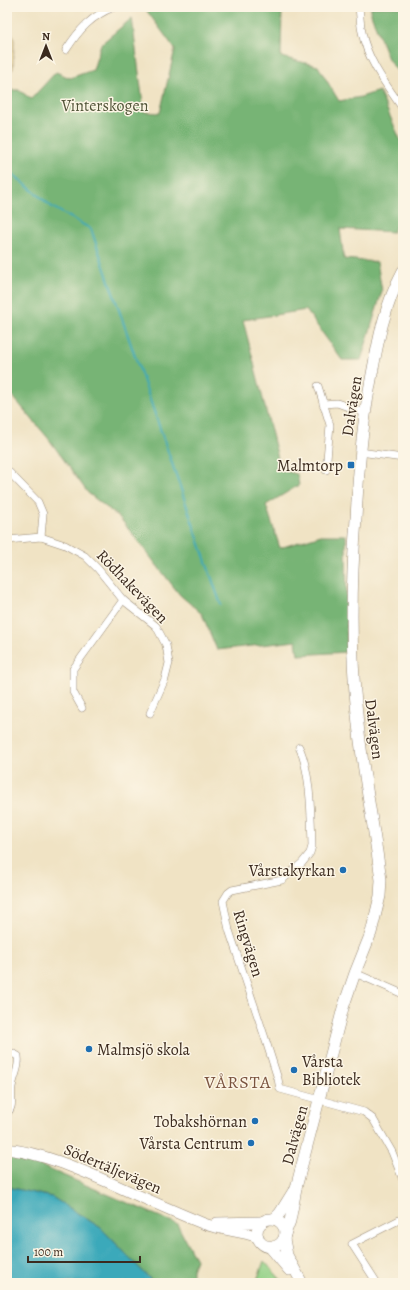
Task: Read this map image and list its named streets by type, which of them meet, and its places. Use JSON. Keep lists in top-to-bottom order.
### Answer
{
  "streets": {
    "main road": ["Dalvägen", "Södertäljevägen"],
    "street": ["Rödhakevägen", "Ringvägen"]
  },
  "crossings": [
    ["Dalvägen", "Ringvägen"],
    ["Dalvägen", "Södertäljevägen"]
  ],
  "districts": ["VÅRSTA"],
  "parks": ["Vinterskogen"],
  "places": {
    "transit": ["Malmtorp"],
    "other": [
      "Vårstakyrkan",
      "Malmsjö skola",
      "Vårsta Bibliotek",
      "Tobakshörnan",
      "Vårsta Centrum"
    ]
  },
  "scale_bar": "100 m",
  "north": "top"
}
